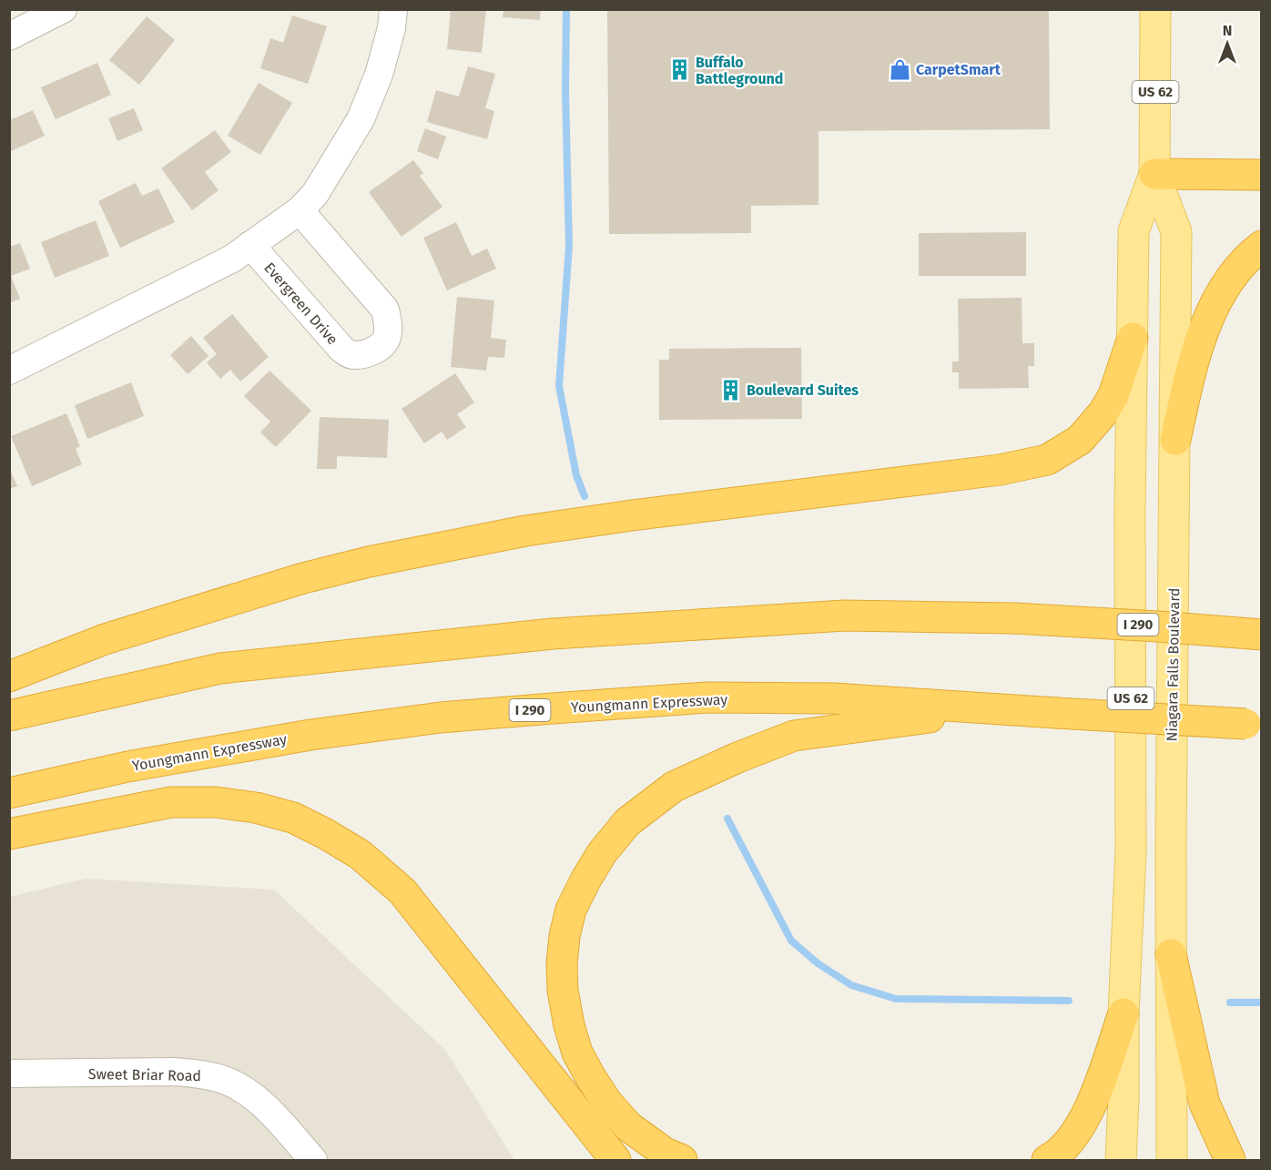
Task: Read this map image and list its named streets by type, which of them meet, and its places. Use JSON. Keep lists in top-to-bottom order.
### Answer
{
  "streets": {
    "highway": ["I 290", "Youngmann Expressway"],
    "main road": ["US 62", "Niagara Falls Boulevard"],
    "street": ["Evergreen Drive", "Sweet Briar Road"]
  },
  "places": {
    "shop": ["CarpetSmart"],
    "building": ["Buffalo Battleground", "Boulevard Suites"]
  },
  "north": "top"
}
